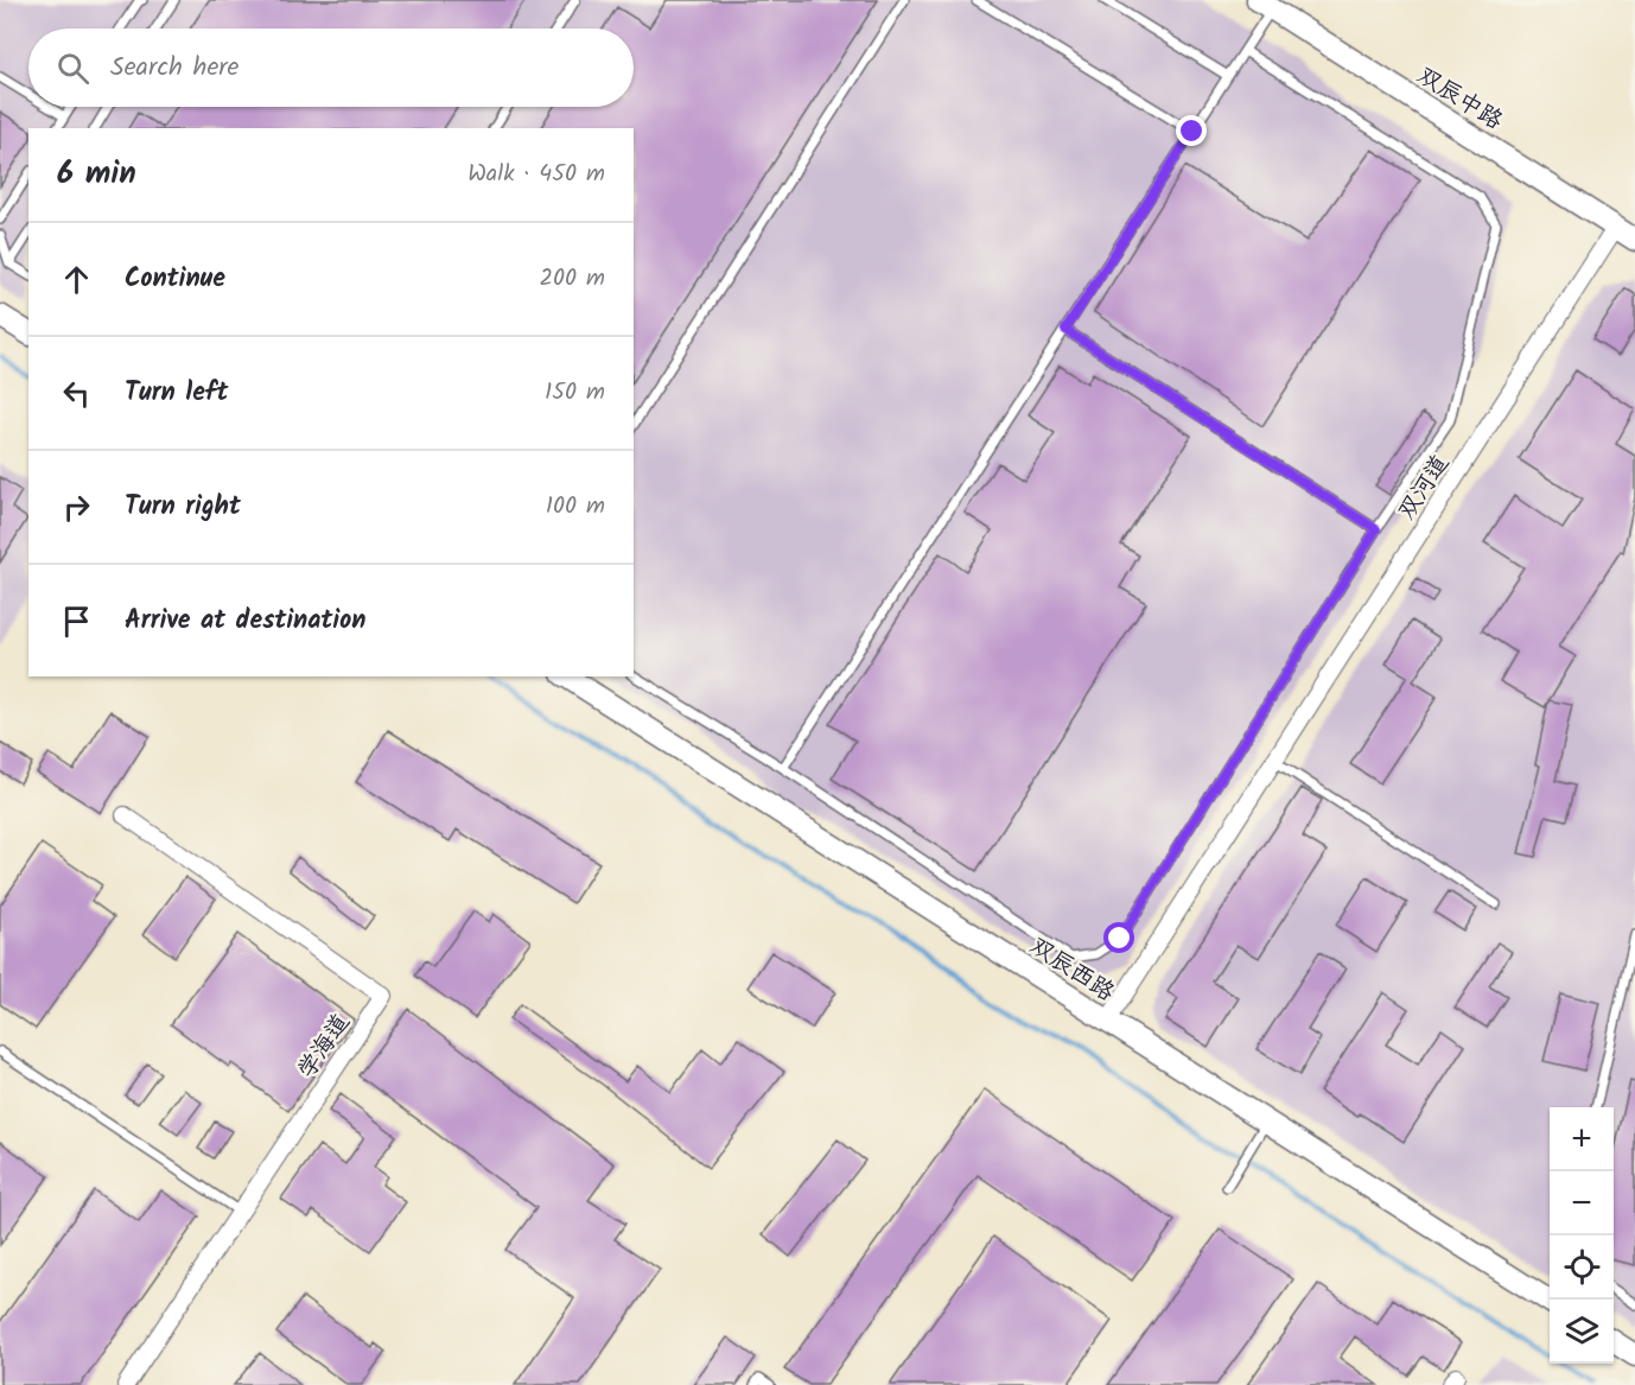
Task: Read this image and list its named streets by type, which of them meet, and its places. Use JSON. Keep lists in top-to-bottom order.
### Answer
{
  "streets": {
    "main road": ["双辰中路", "双辰西路"],
    "street": ["双河道", "学海道"]
  },
  "crossings": [
    ["双辰中路", "双河道"],
    ["双河道", "双辰西路"]
  ],
  "page": {
    "search": "Search here",
    "heading": ["6 min", "Walk · 450 m"],
    "list": [
      ["Continue", "200 m"],
      ["Turn left", "150 m"],
      ["Turn right", "100 m"],
      "Arrive at destination"
    ],
    "map_buttons": ["+", "−"]
  }
}
